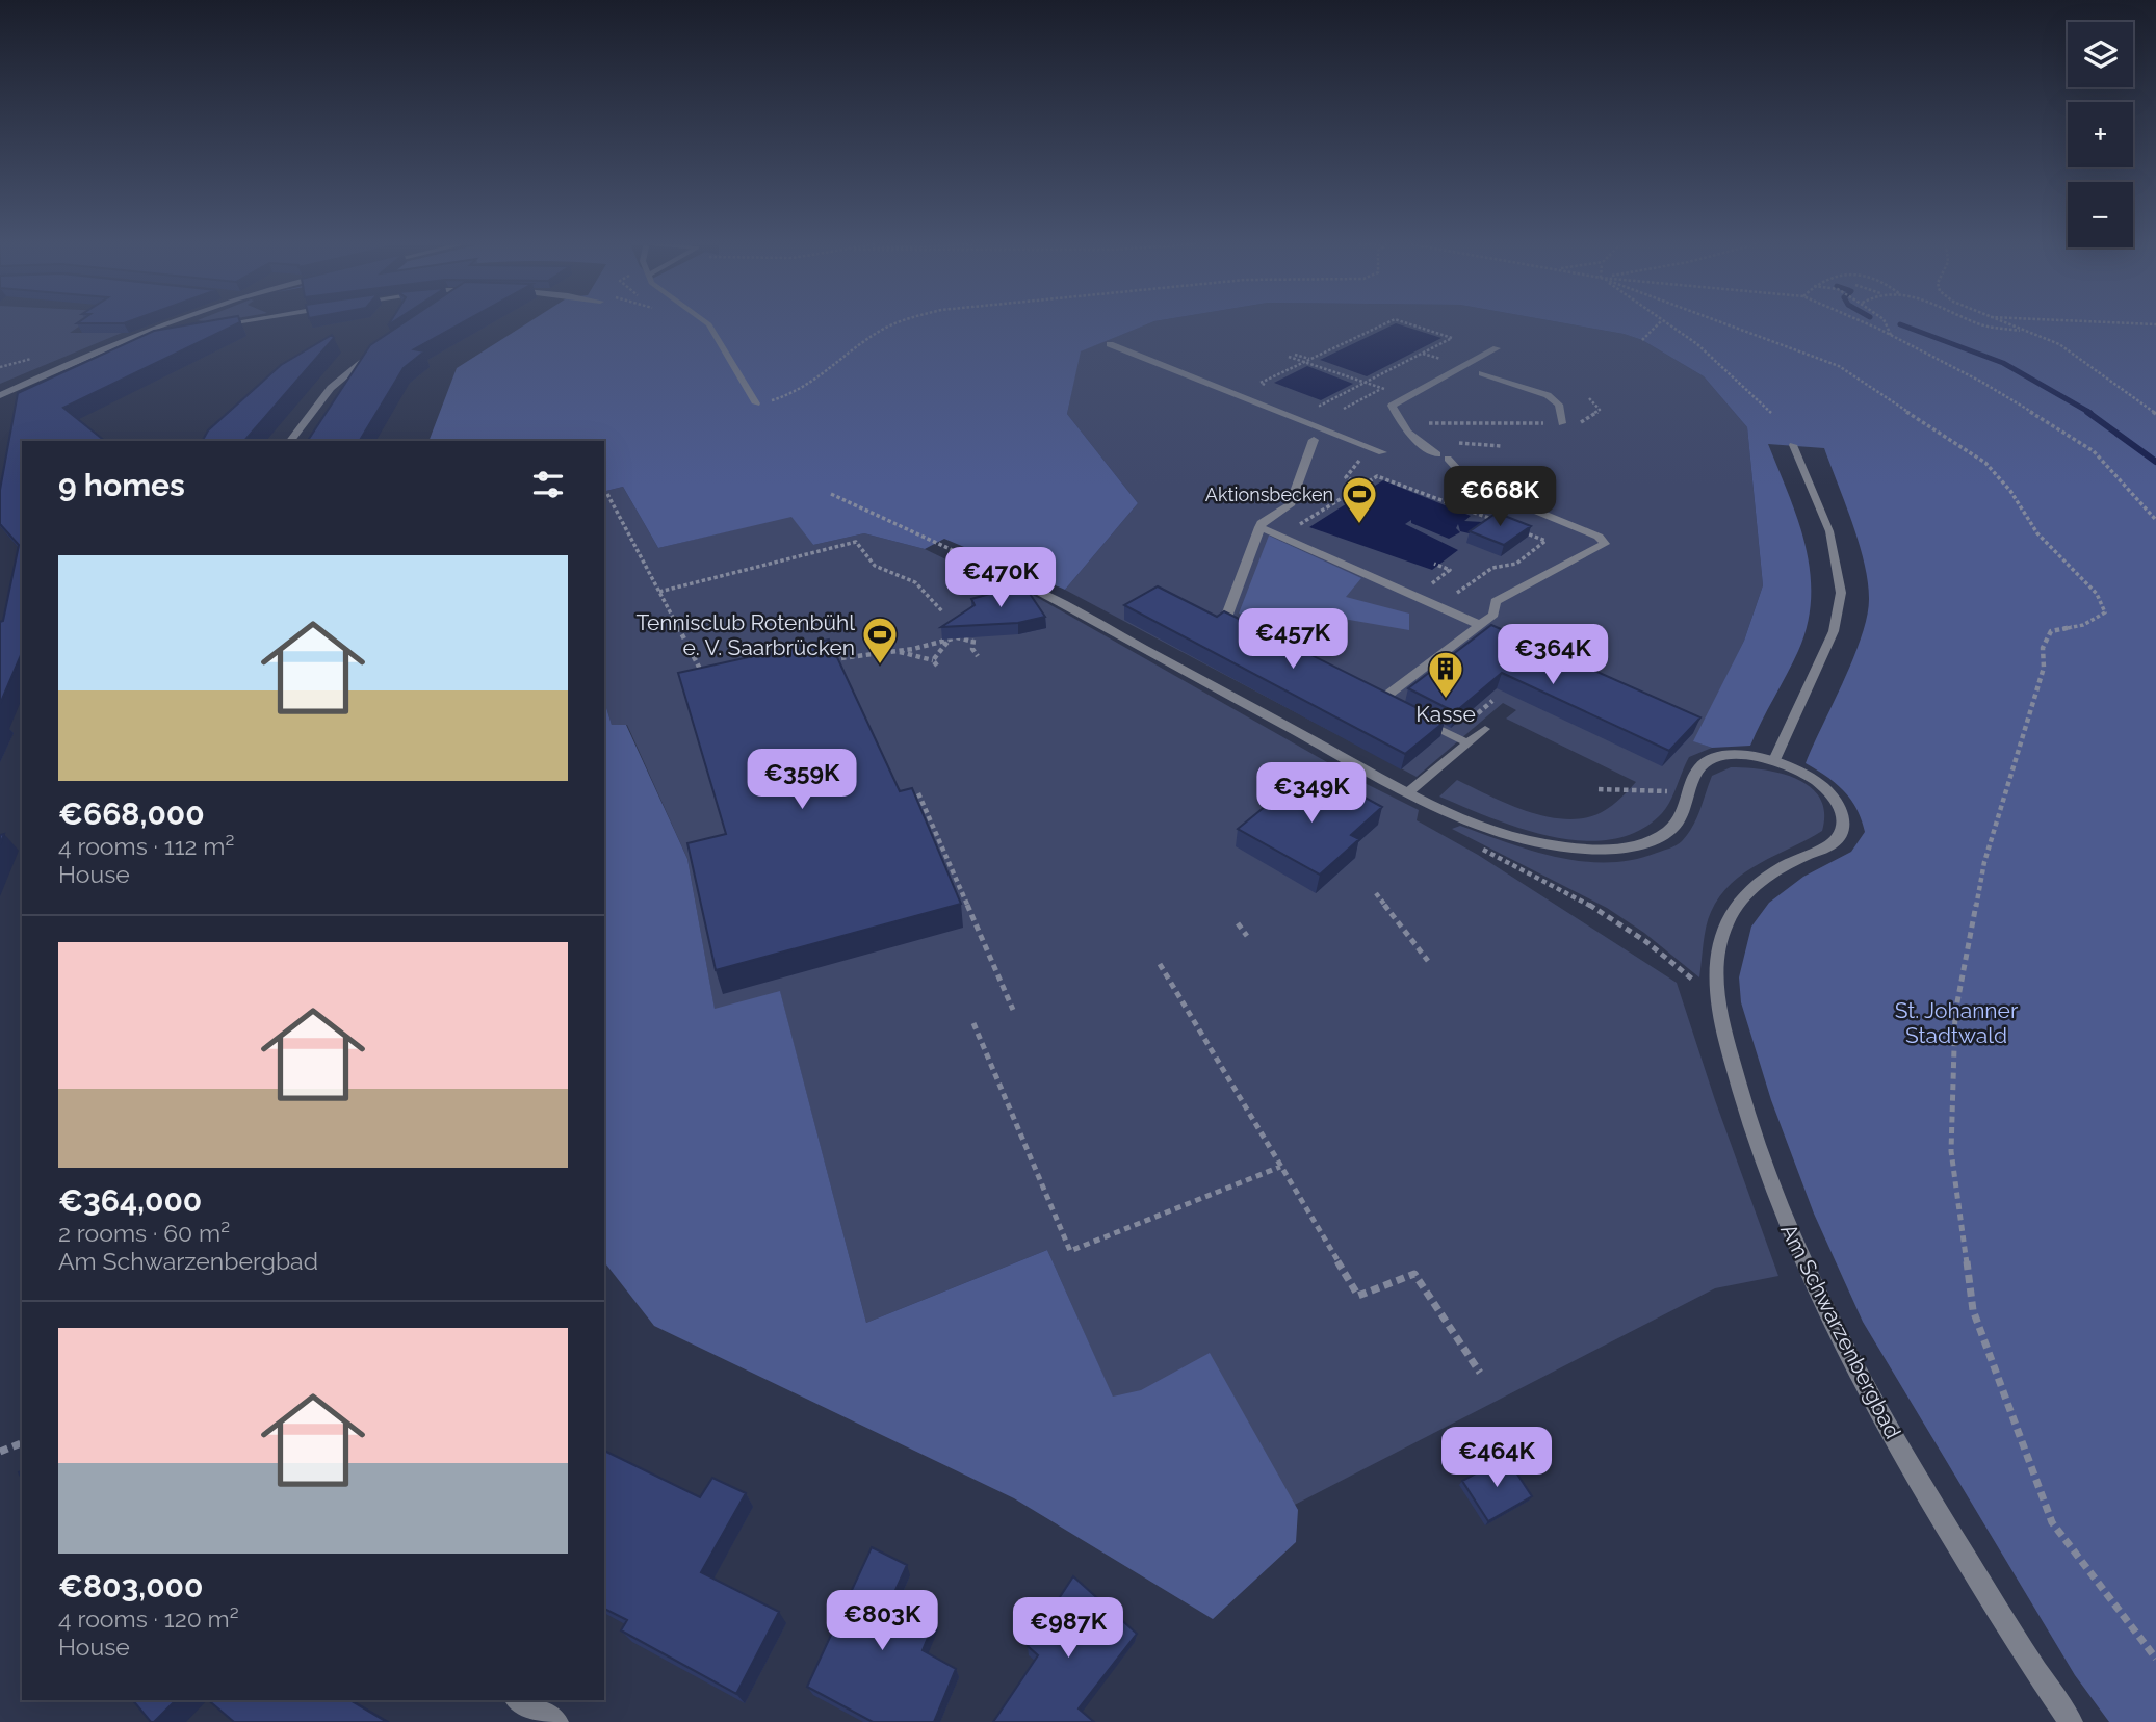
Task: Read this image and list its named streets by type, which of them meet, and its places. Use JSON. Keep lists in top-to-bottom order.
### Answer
{
  "streets": {
    "street": ["Am Schwarzenbergbad"]
  },
  "parks": ["St. Johanner Stadtwald"],
  "places": {
    "sports": ["Aktionsbecken", "Tennisclub Rotenbühl e. V. Saarbrücken"],
    "building": ["Kasse"]
  },
  "page": {
    "map_buttons": ["+", "−"],
    "heading": "9 homes",
    "price": [
      "€668K",
      "€470K",
      "€457K",
      "€364K",
      "€359K",
      "€349K",
      "€464K",
      "€803K",
      "€987K"
    ],
    "list": [
      {
        "name": "€668,000",
        "note": "4 rooms · 112 m² · House"
      },
      {
        "name": "€364,000",
        "note": "2 rooms · 60 m² · Am Schwarzenbergbad"
      },
      {
        "name": "€803,000",
        "note": "4 rooms · 120 m² · House"
      }
    ]
  }
}
